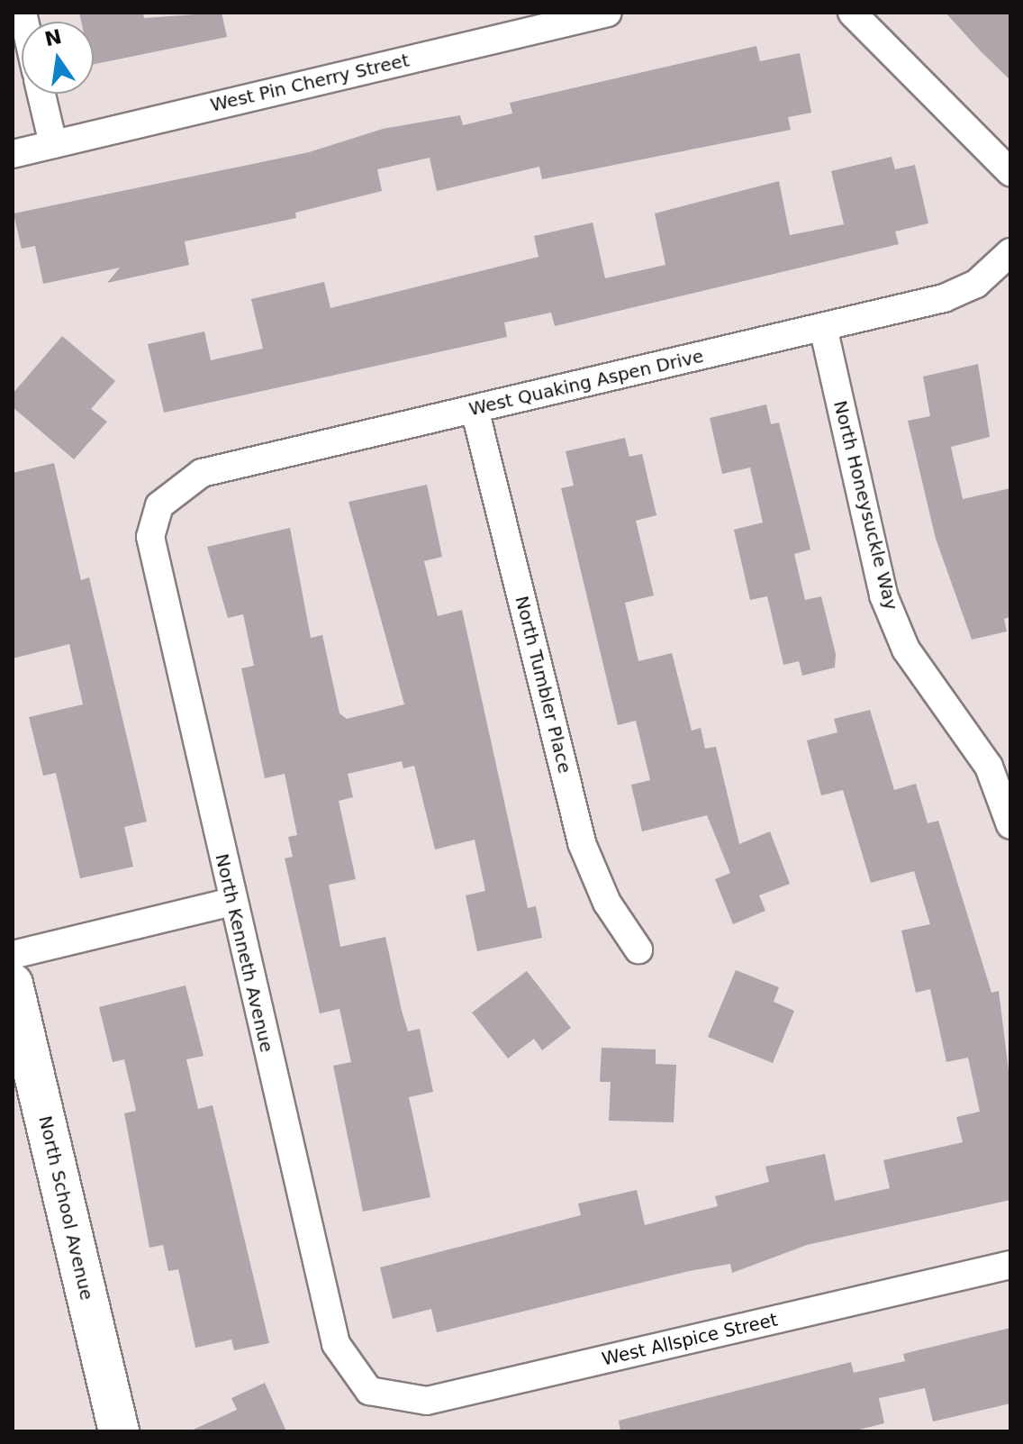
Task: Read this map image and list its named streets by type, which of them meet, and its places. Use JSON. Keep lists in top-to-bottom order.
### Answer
{
  "streets": {
    "street": [
      "West Pin Cherry Street",
      "West Quaking Aspen Drive",
      "North Honeysuckle Way",
      "North Tumbler Place",
      "North Kenneth Avenue",
      "North School Avenue",
      "West Allspice Street"
    ]
  },
  "crossings": [
    ["West Quaking Aspen Drive", "North Honeysuckle Way"],
    ["West Quaking Aspen Drive", "North Tumbler Place"],
    ["West Quaking Aspen Drive", "North Kenneth Avenue"],
    ["North Kenneth Avenue", "West Allspice Street"]
  ],
  "north": "top"
}
